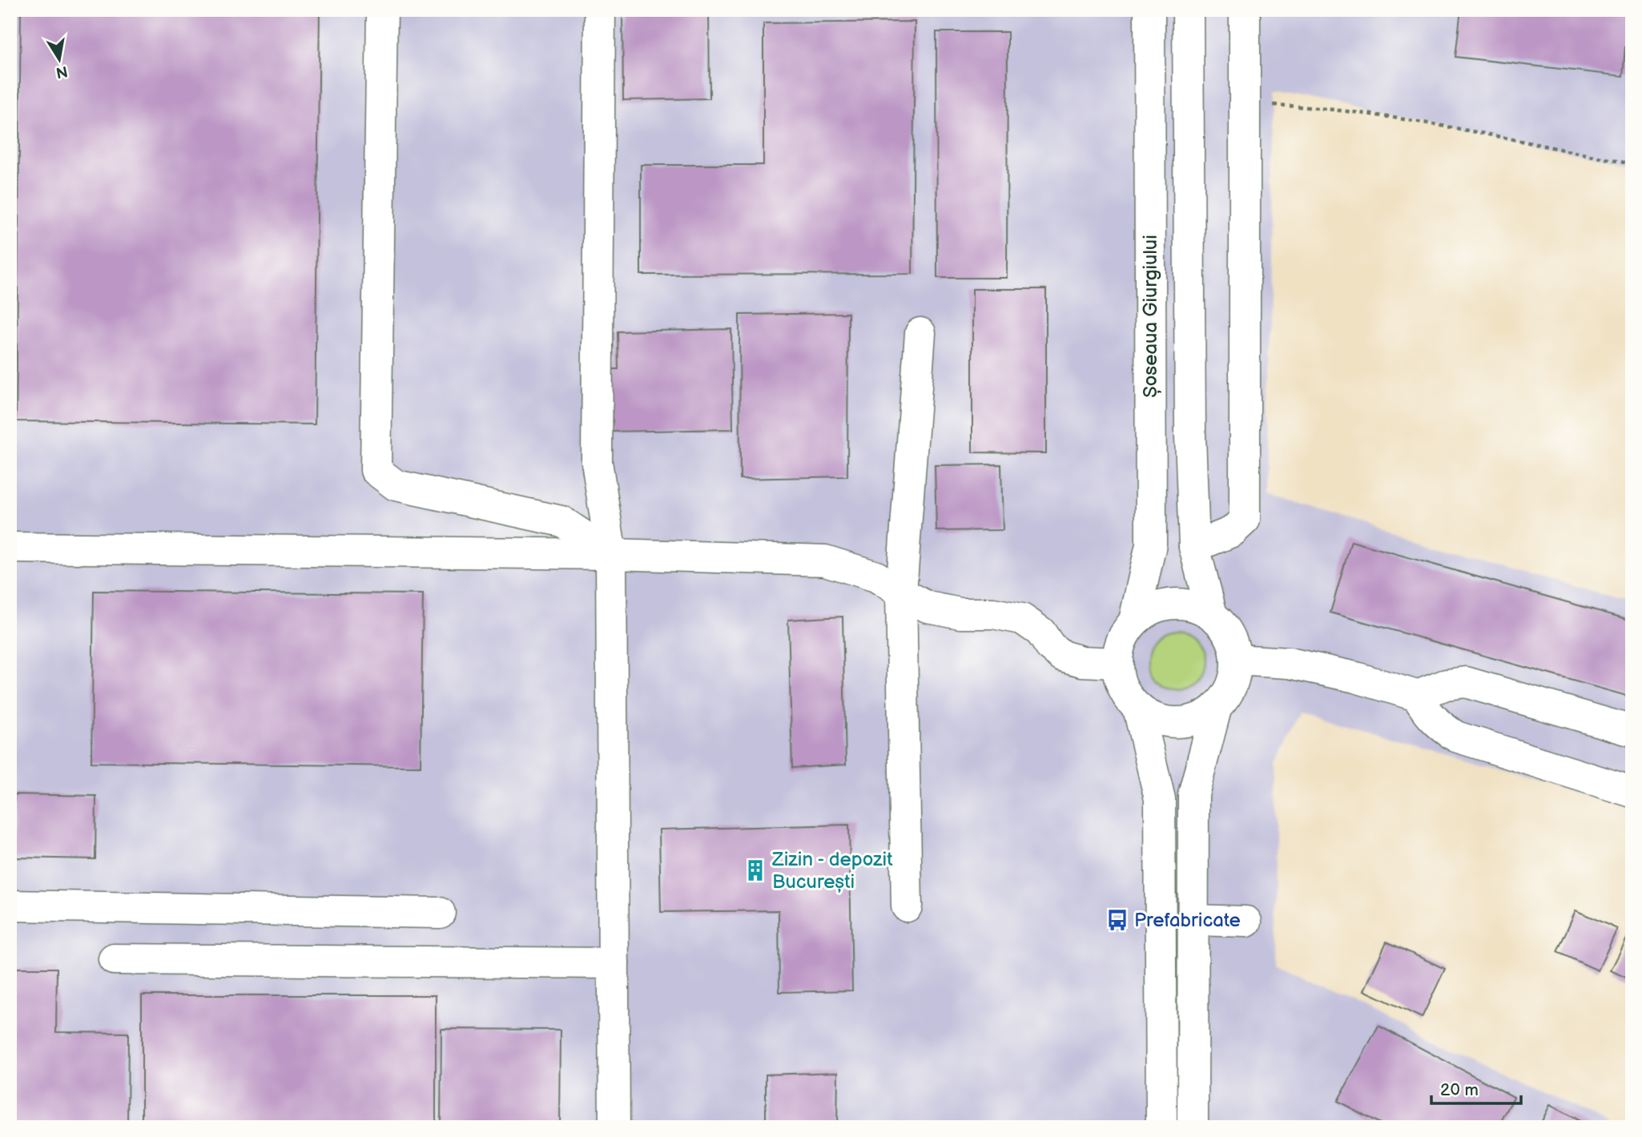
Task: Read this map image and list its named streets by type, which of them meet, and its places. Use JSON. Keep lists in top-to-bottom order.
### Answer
{
  "streets": {
    "main road": ["Șoseaua Giurgiului"]
  },
  "places": {
    "building": ["Zizin - depozit București"],
    "bus stop": ["Prefabricate"]
  },
  "scale_bar": "20 m",
  "north": "bottom"
}
